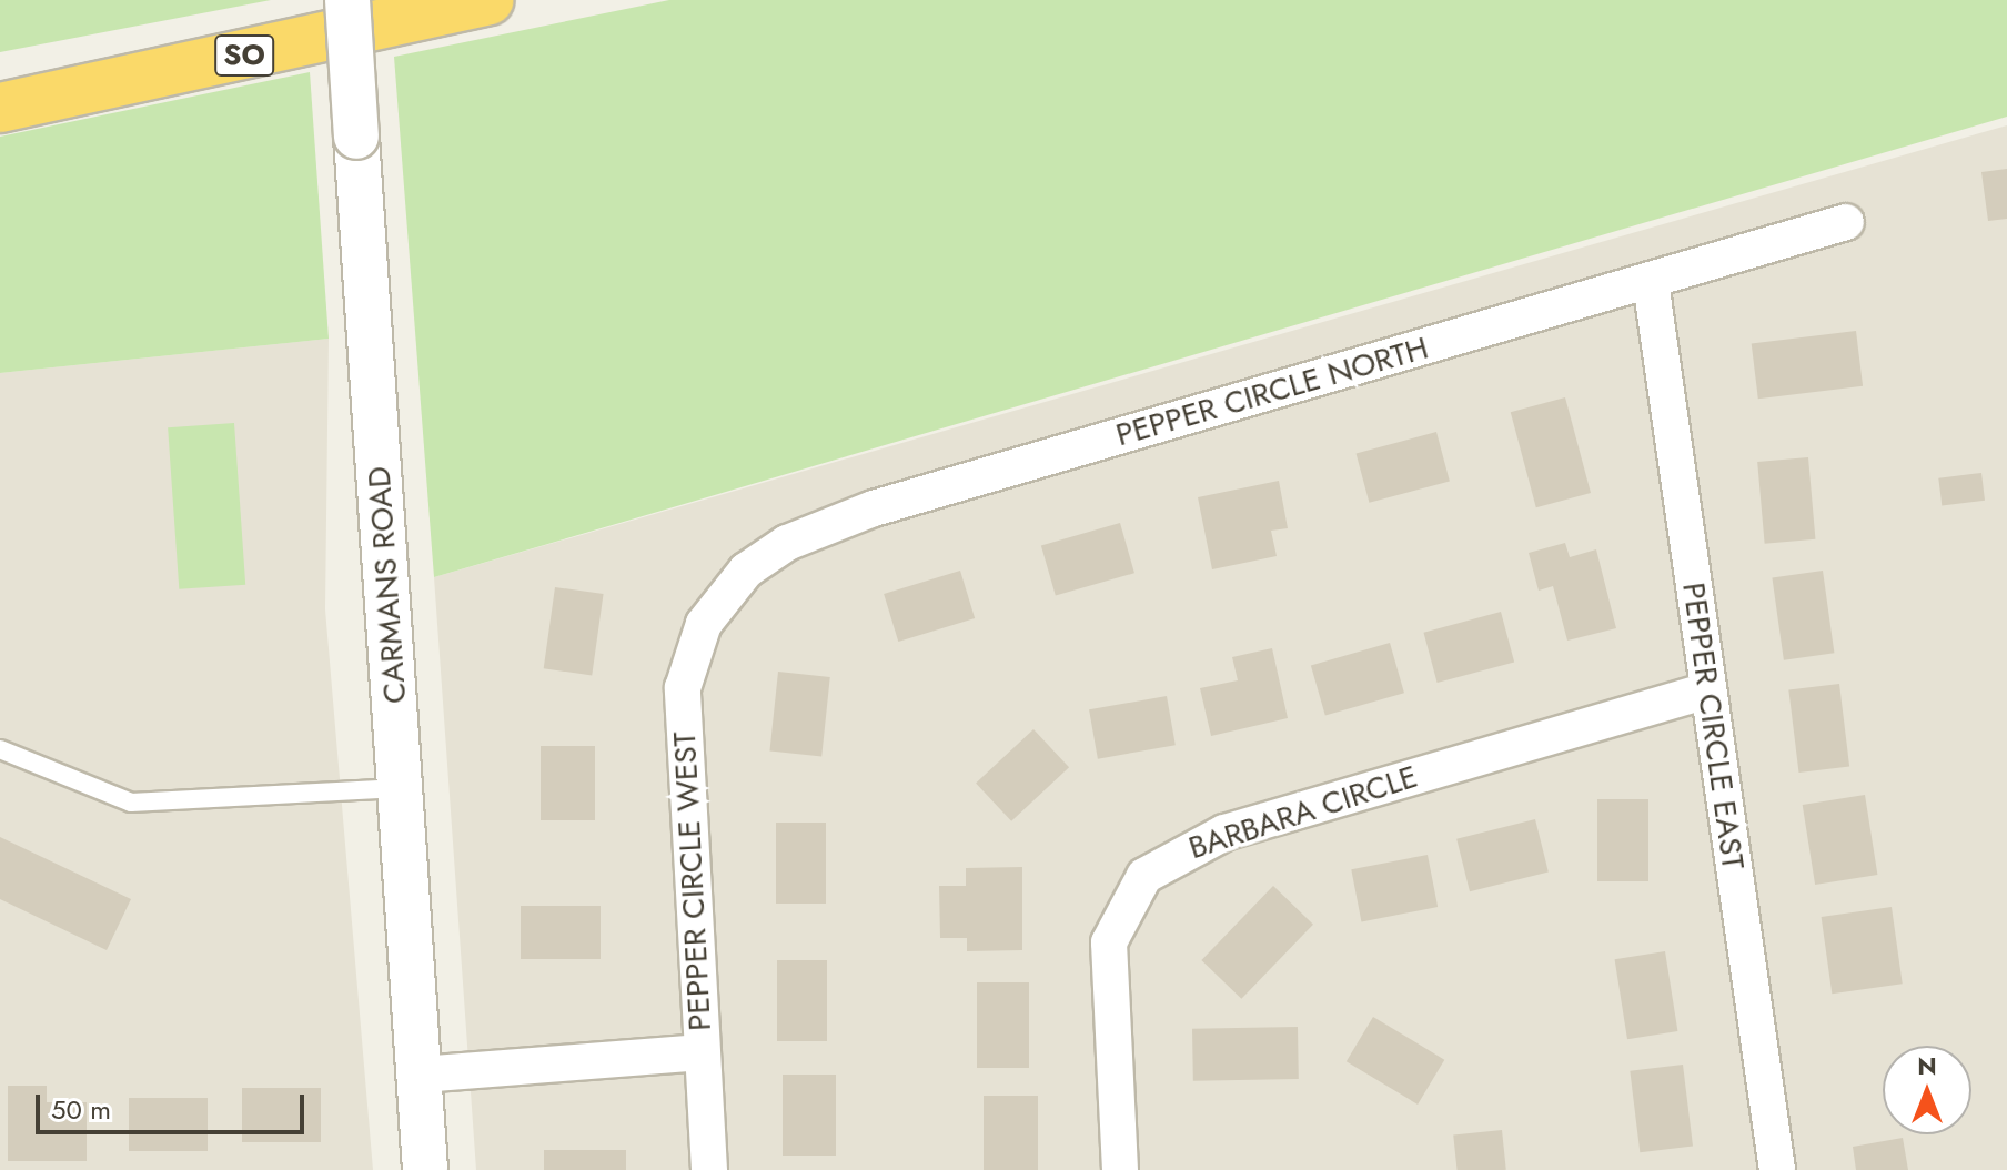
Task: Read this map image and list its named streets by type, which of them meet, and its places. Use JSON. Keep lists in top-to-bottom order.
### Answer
{
  "streets": {
    "highway": ["SO"],
    "street": [
      "PEPPER CIRCLE NORTH",
      "CARMANS ROAD",
      "PEPPER CIRCLE EAST",
      "BARBARA CIRCLE",
      "PEPPER CIRCLE WEST"
    ]
  },
  "crossings": [
    ["PEPPER CIRCLE NORTH", "PEPPER CIRCLE EAST"],
    ["PEPPER CIRCLE NORTH", "PEPPER CIRCLE WEST"],
    ["PEPPER CIRCLE EAST", "BARBARA CIRCLE"]
  ],
  "scale_bar": "50 m",
  "north": "top"
}
